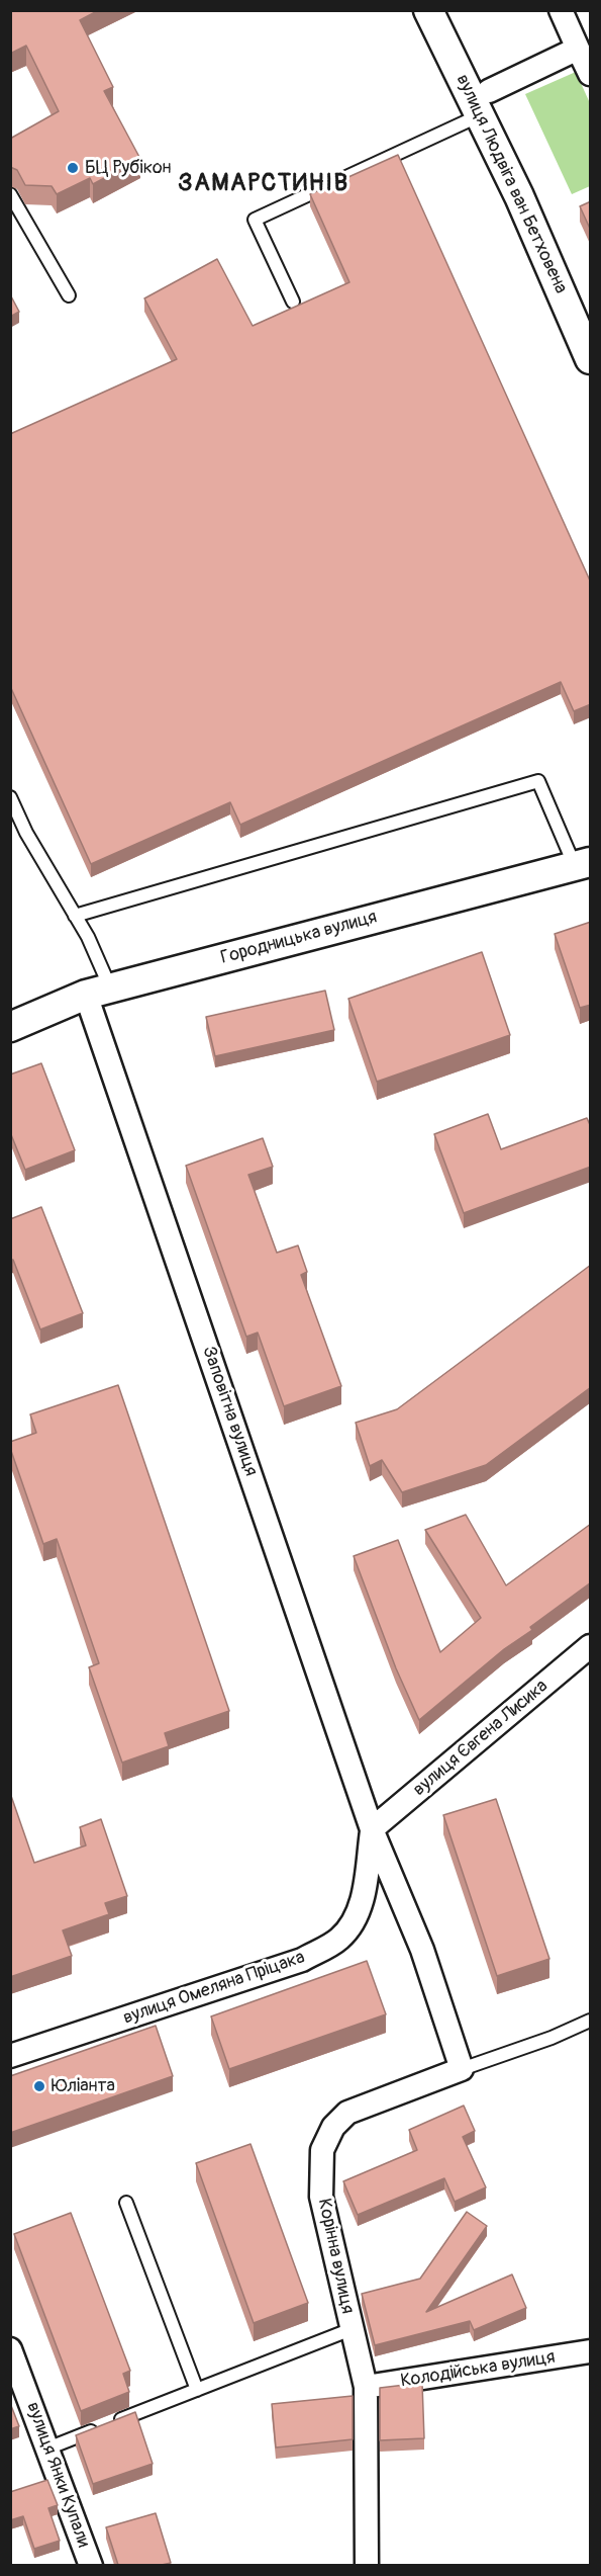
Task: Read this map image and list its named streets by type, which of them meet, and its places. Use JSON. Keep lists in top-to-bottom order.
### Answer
{
  "streets": {
    "street": [
      "вулиця Людвіга ван Бетховена",
      "Городницька вулиця",
      "Заповітна вулиця",
      "вулиця Євгена Лисика",
      "вулиця Омеляна Пріцака",
      "Корінна вулиця",
      "Колодійська вулиця",
      "вулиця Янки Купали"
    ]
  },
  "crossings": [
    ["Городницька вулиця", "Заповітна вулиця"],
    ["Заповітна вулиця", "вулиця Євгена Лисика"],
    ["Заповітна вулиця", "вулиця Омеляна Пріцака"],
    ["вулиця Євгена Лисика", "вулиця Омеляна Пріцака"],
    ["Корінна вулиця", "Колодійська вулиця"]
  ],
  "districts": ["ЗАМАРСТИНІВ"],
  "places": ["БЦ Рубікон", "Юліанта"]
}
